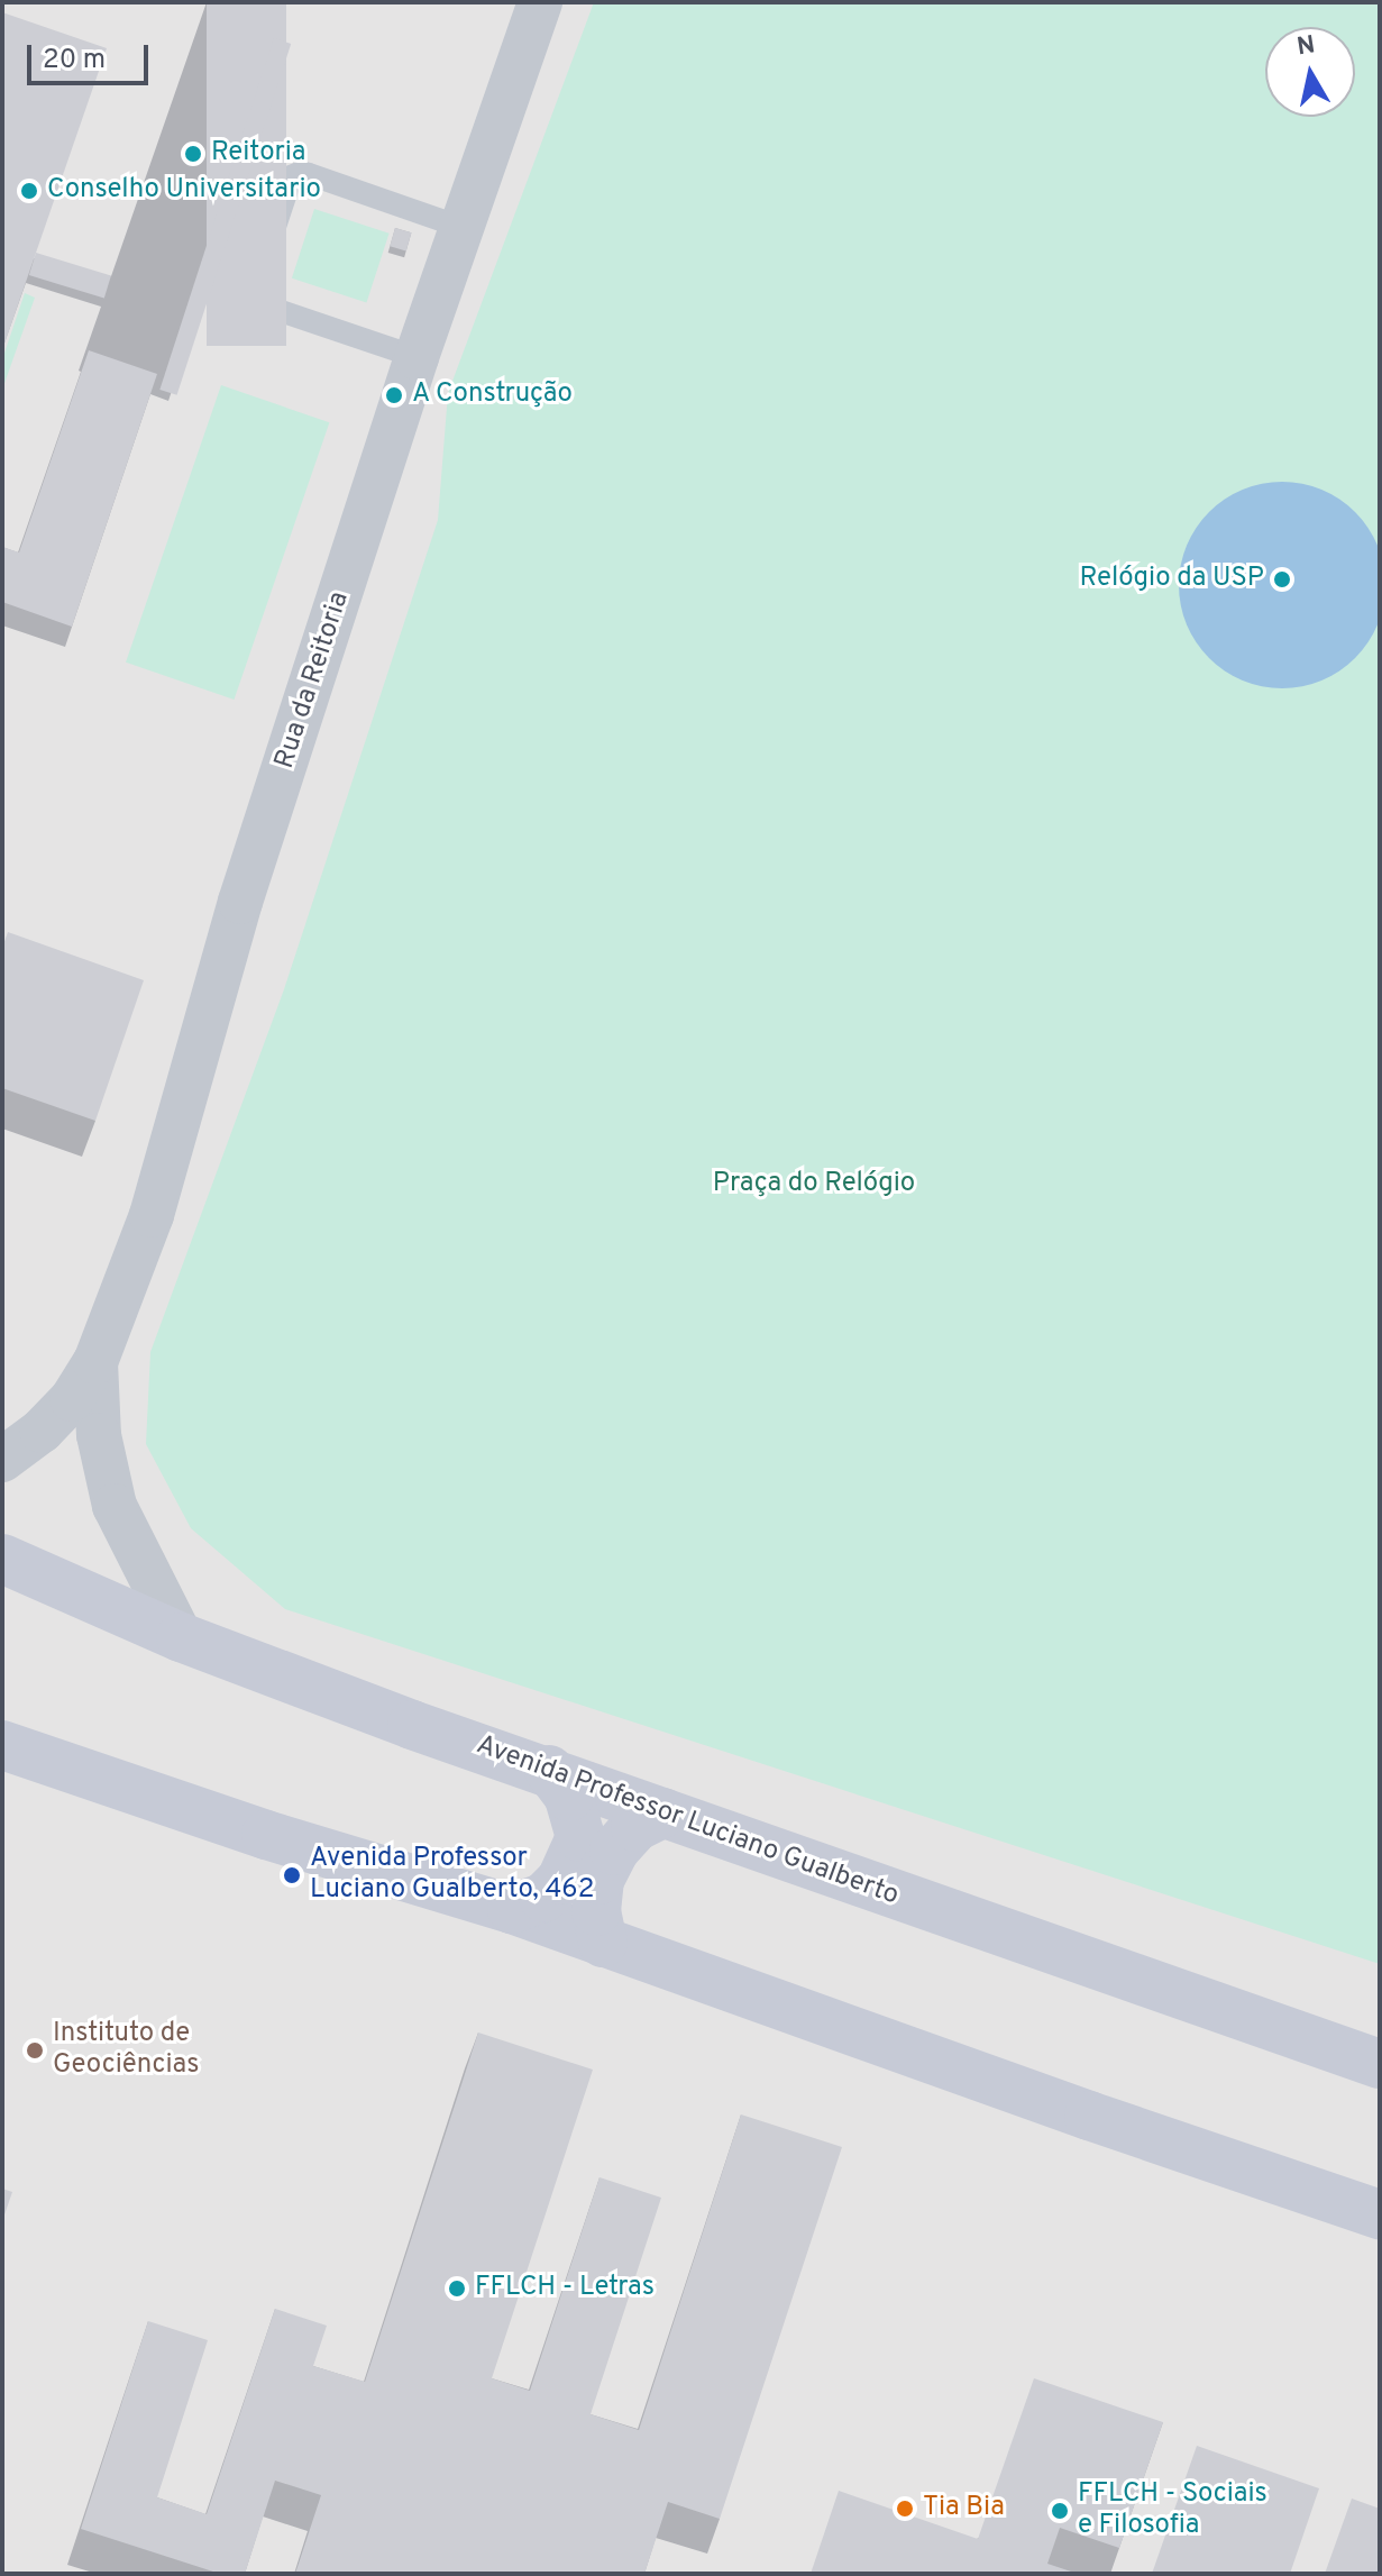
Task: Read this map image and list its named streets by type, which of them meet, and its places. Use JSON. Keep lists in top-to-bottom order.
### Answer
{
  "streets": {
    "street": ["Rua da Reitoria", "Avenida Professor Luciano Gualberto"]
  },
  "crossings": [
    ["Rua da Reitoria", "Avenida Professor Luciano Gualberto"]
  ],
  "parks": ["Praça do Relógio"],
  "places": [
    "Reitoria",
    "Conselho Universitario",
    "A Construção",
    "Relógio da USP",
    "Avenida Professor Luciano Gualberto, 462",
    "Instituto de Geociências",
    "FFLCH - Letras",
    "Tia Bia",
    "FFLCH - Sociais e Filosofia"
  ],
  "scale_bar": "20 m",
  "north": "top"
}
